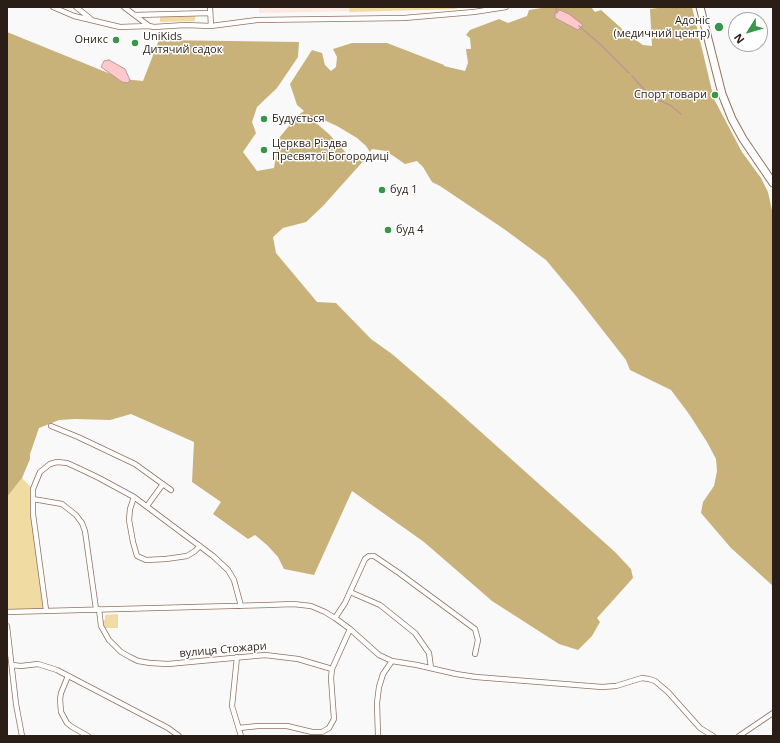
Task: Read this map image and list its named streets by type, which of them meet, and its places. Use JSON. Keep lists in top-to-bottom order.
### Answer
{
  "streets": {
    "street": ["вулиця Стожари"]
  },
  "places": [
    "Адоніс (медичний центр)",
    "Оникс",
    "UniKids Дитячий садок",
    "Спорт товари",
    "Будується",
    "Церква Різдва Пресвятої Богородиці",
    "буд 1",
    "буд 4"
  ],
  "north": "bottom left"
}
